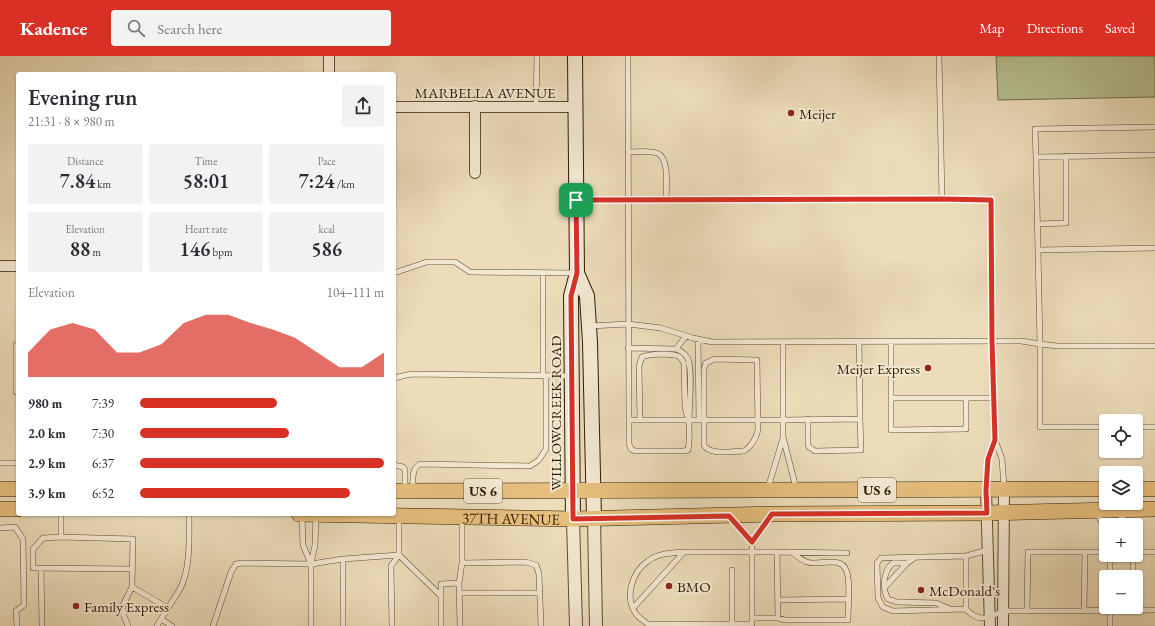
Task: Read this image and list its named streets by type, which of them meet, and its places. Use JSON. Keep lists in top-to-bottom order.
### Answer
{
  "streets": {
    "main road": ["WILLOWCREEK ROAD", "US 6", "37TH AVENUE"],
    "street": ["MARBELLA AVENUE"]
  },
  "crossings": [
    ["MARBELLA AVENUE", "WILLOWCREEK ROAD"],
    ["WILLOWCREEK ROAD", "37TH AVENUE"]
  ],
  "places": [
    "Meijer",
    "Meijer Express",
    "BMO",
    "McDonald's",
    "Family Express"
  ],
  "page": {
    "header": "Kadence",
    "search": "Search here",
    "nav": ["Map", "Directions", "Saved"],
    "heading": ["Evening run", "21:31 · 8 × 980 m"],
    "stats": [
      ["Distance", "7.84 km"],
      ["Time", "58:01"],
      ["Pace", "7:24 /km"],
      ["Elevation", "88 m"],
      ["Heart rate", "146 bpm"],
      ["kcal", "586"]
    ],
    "chart": ["Elevation", "104–111 m"],
    "list": [
      {
        "name": "980 m",
        "note": "7:39"
      },
      {
        "name": "2.0 km",
        "note": "7:30"
      },
      {
        "name": "2.9 km",
        "note": "6:37"
      },
      {
        "name": "3.9 km",
        "note": "6:52"
      }
    ],
    "map_buttons": ["+", "−"]
  }
}
